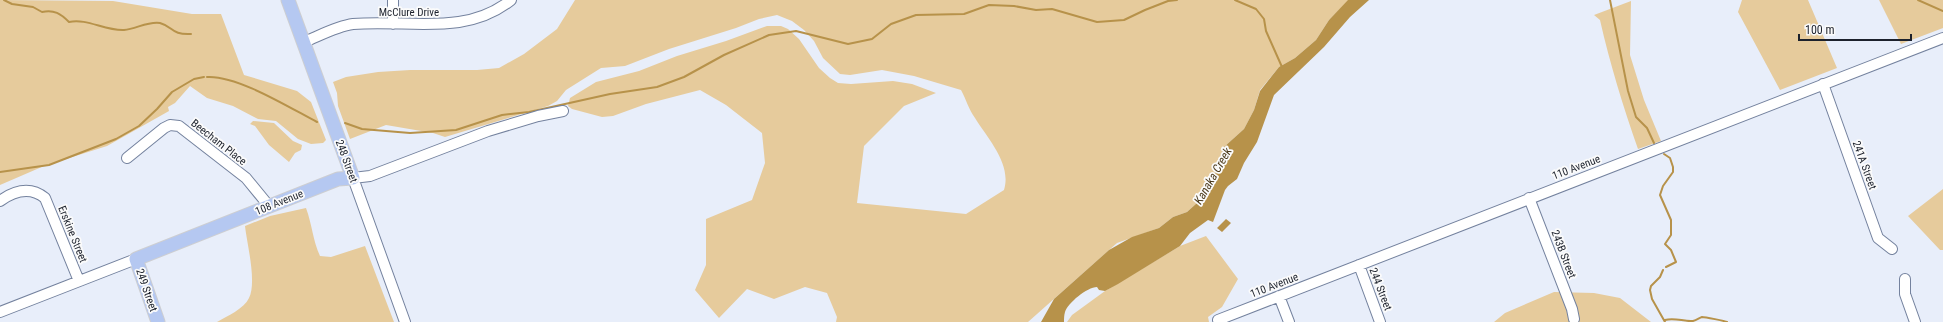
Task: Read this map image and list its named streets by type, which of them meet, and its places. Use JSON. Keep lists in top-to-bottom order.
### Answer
{
  "streets": {
    "main road": ["248 Street", "108 Avenue", "249 Street"],
    "street": [
      "McClure Drive",
      "Beecham Place",
      "241A Street",
      "110 Avenue",
      "Erskine Street",
      "243B Street",
      "244 Street"
    ]
  },
  "crossings": [
    ["McClure Drive", "248 Street"],
    ["Beecham Place", "108 Avenue"],
    ["248 Street", "108 Avenue"],
    ["241A Street", "110 Avenue"],
    ["110 Avenue", "243B Street"],
    ["110 Avenue", "244 Street"],
    ["108 Avenue", "Erskine Street"],
    ["108 Avenue", "249 Street"]
  ],
  "water": ["Kanaka Creek"],
  "scale_bar": "100 m"
}
